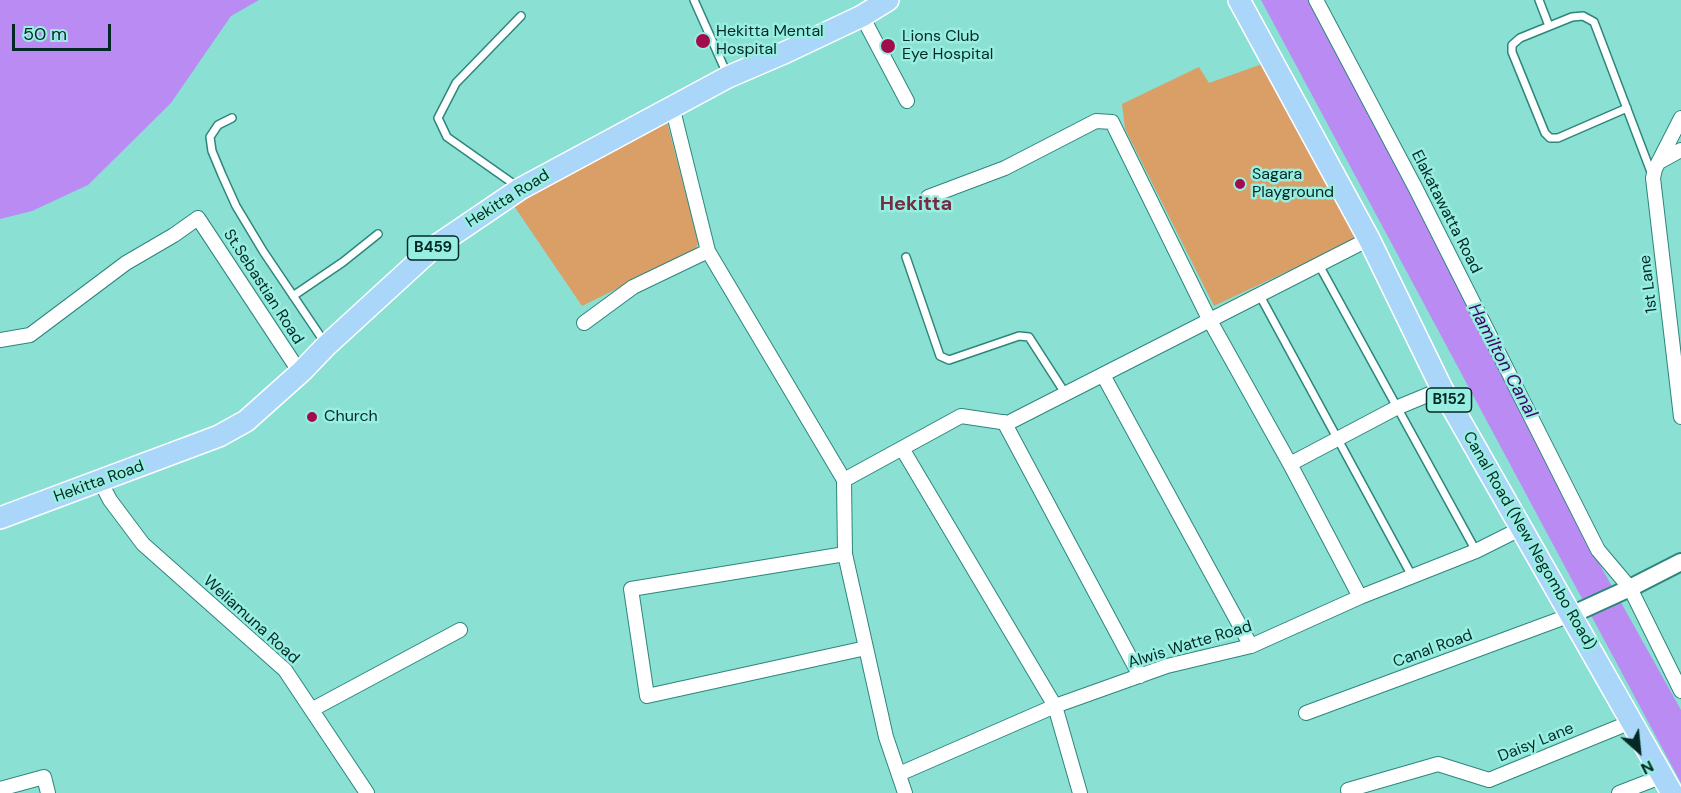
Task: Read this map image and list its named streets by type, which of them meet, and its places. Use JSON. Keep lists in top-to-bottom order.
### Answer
{
  "streets": {
    "main road": [
      "Hekitta Road",
      "B459",
      "B152",
      "Canal Road (New Negombo Road)"
    ],
    "street": [
      "Elakatawatta Road",
      "1st Lane",
      "St.Sebastian Road",
      "Weliamuna Road",
      "Alwis Watte Road",
      "Canal Road",
      "Daisy Lane"
    ]
  },
  "crossings": [
    ["Hekitta Road", "St.Sebastian Road"],
    ["Hekitta Road", "Weliamuna Road"],
    ["Canal Road (New Negombo Road)", "Alwis Watte Road"],
    ["Canal Road (New Negombo Road)", "Canal Road"],
    ["Canal Road (New Negombo Road)", "Daisy Lane"]
  ],
  "districts": ["Hekitta"],
  "water": ["Hamilton Canal"],
  "places": [
    "Hekitta Mental Hospital",
    "Lions Club Eye Hospital",
    "Sagara Playground",
    "Church"
  ],
  "scale_bar": "50 m",
  "north": "bottom right"
}
